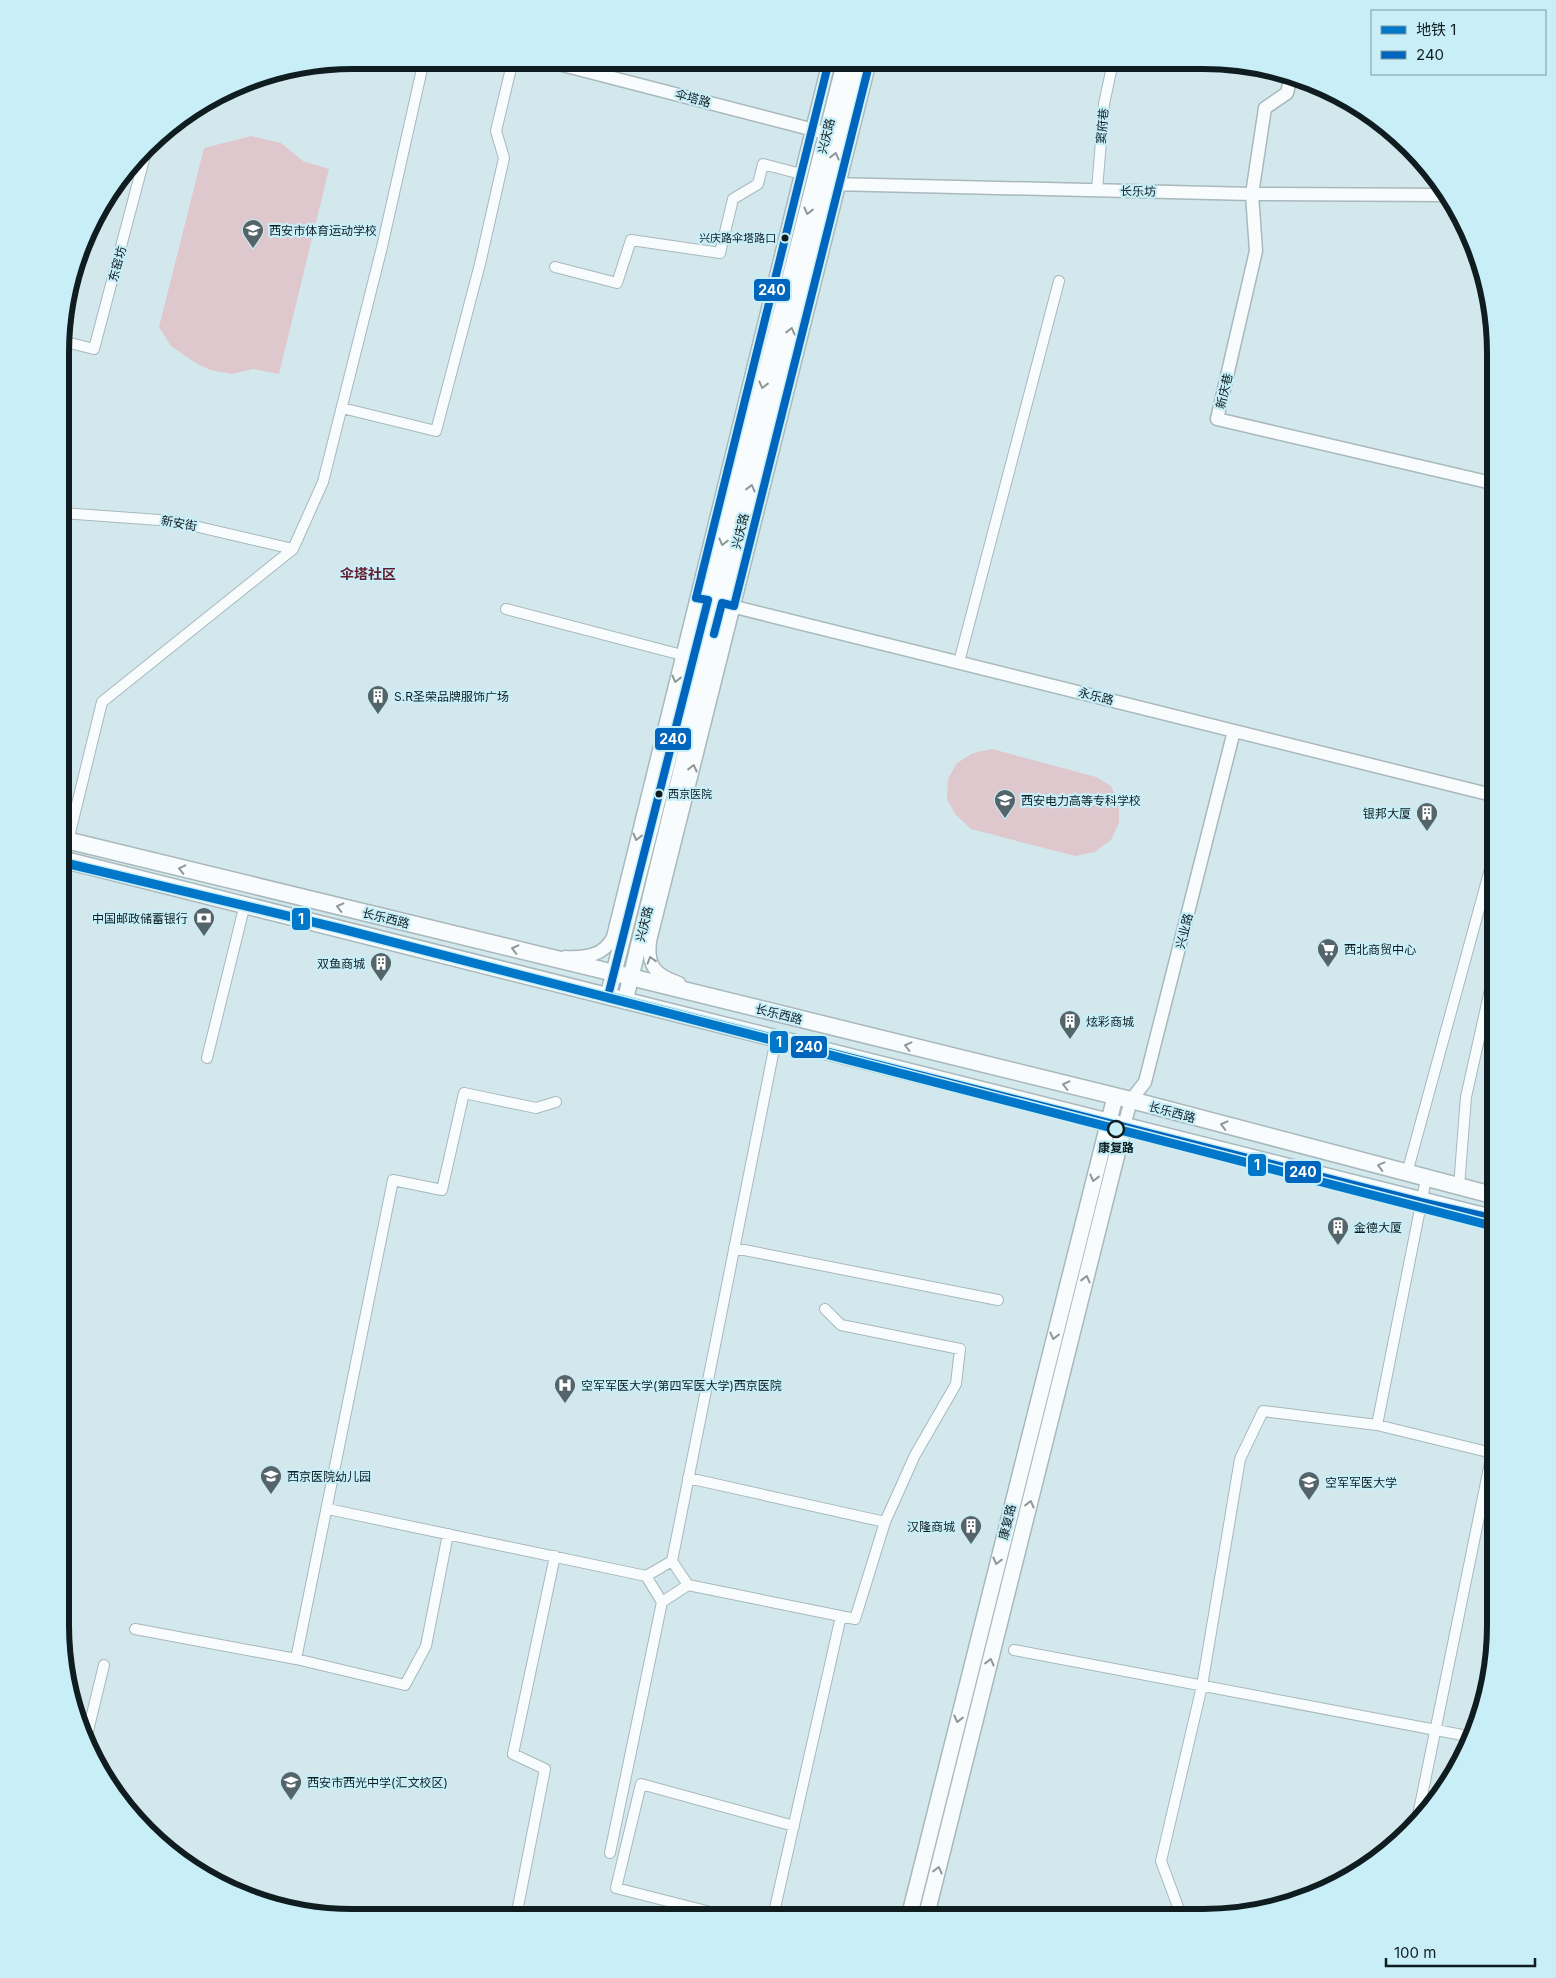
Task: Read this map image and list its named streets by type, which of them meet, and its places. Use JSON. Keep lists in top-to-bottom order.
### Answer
{
  "streets": {
    "main road": ["兴庆路", "长乐西路", "康复路"],
    "street": [
      "伞塔路",
      "窦府巷",
      "长乐坊",
      "东窑坊",
      "新庆巷",
      "新安街",
      "永乐路",
      "兴业路"
    ]
  },
  "crossings": [
    ["伞塔路", "兴庆路"],
    ["窦府巷", "长乐坊"],
    ["兴庆路", "长乐坊"],
    ["兴庆路", "永乐路"],
    ["兴庆路", "长乐西路"],
    ["长乐坊", "新庆巷"],
    ["永乐路", "兴业路"],
    ["长乐西路", "兴业路"],
    ["长乐西路", "康复路"],
    ["兴业路", "康复路"]
  ],
  "districts": ["伞塔社区"],
  "places": {
    "other": ["兴庆路伞塔路口", "西京医院", "康复路"],
    "school or university": [
      "西安市体育运动学校",
      "西安电力高等专科学校",
      "西京医院幼儿园",
      "空军军医大学",
      "西安市西光中学(汇文校区)"
    ],
    "building": [
      "S.R圣荣品牌服饰广场",
      "银邦大厦",
      "双鱼商城",
      "炫彩商城",
      "金德大厦",
      "汉隆商城"
    ],
    "bank": ["中国邮政储蓄银行"],
    "supermarket": ["西北商贸中心"],
    "hospital": ["空军军医大学(第四军医大学)西京医院"]
  },
  "lines": ["transit line 240", "metro line 1"],
  "legend": ["地铁 1", "240"],
  "scale_bar": "100 m"
}
